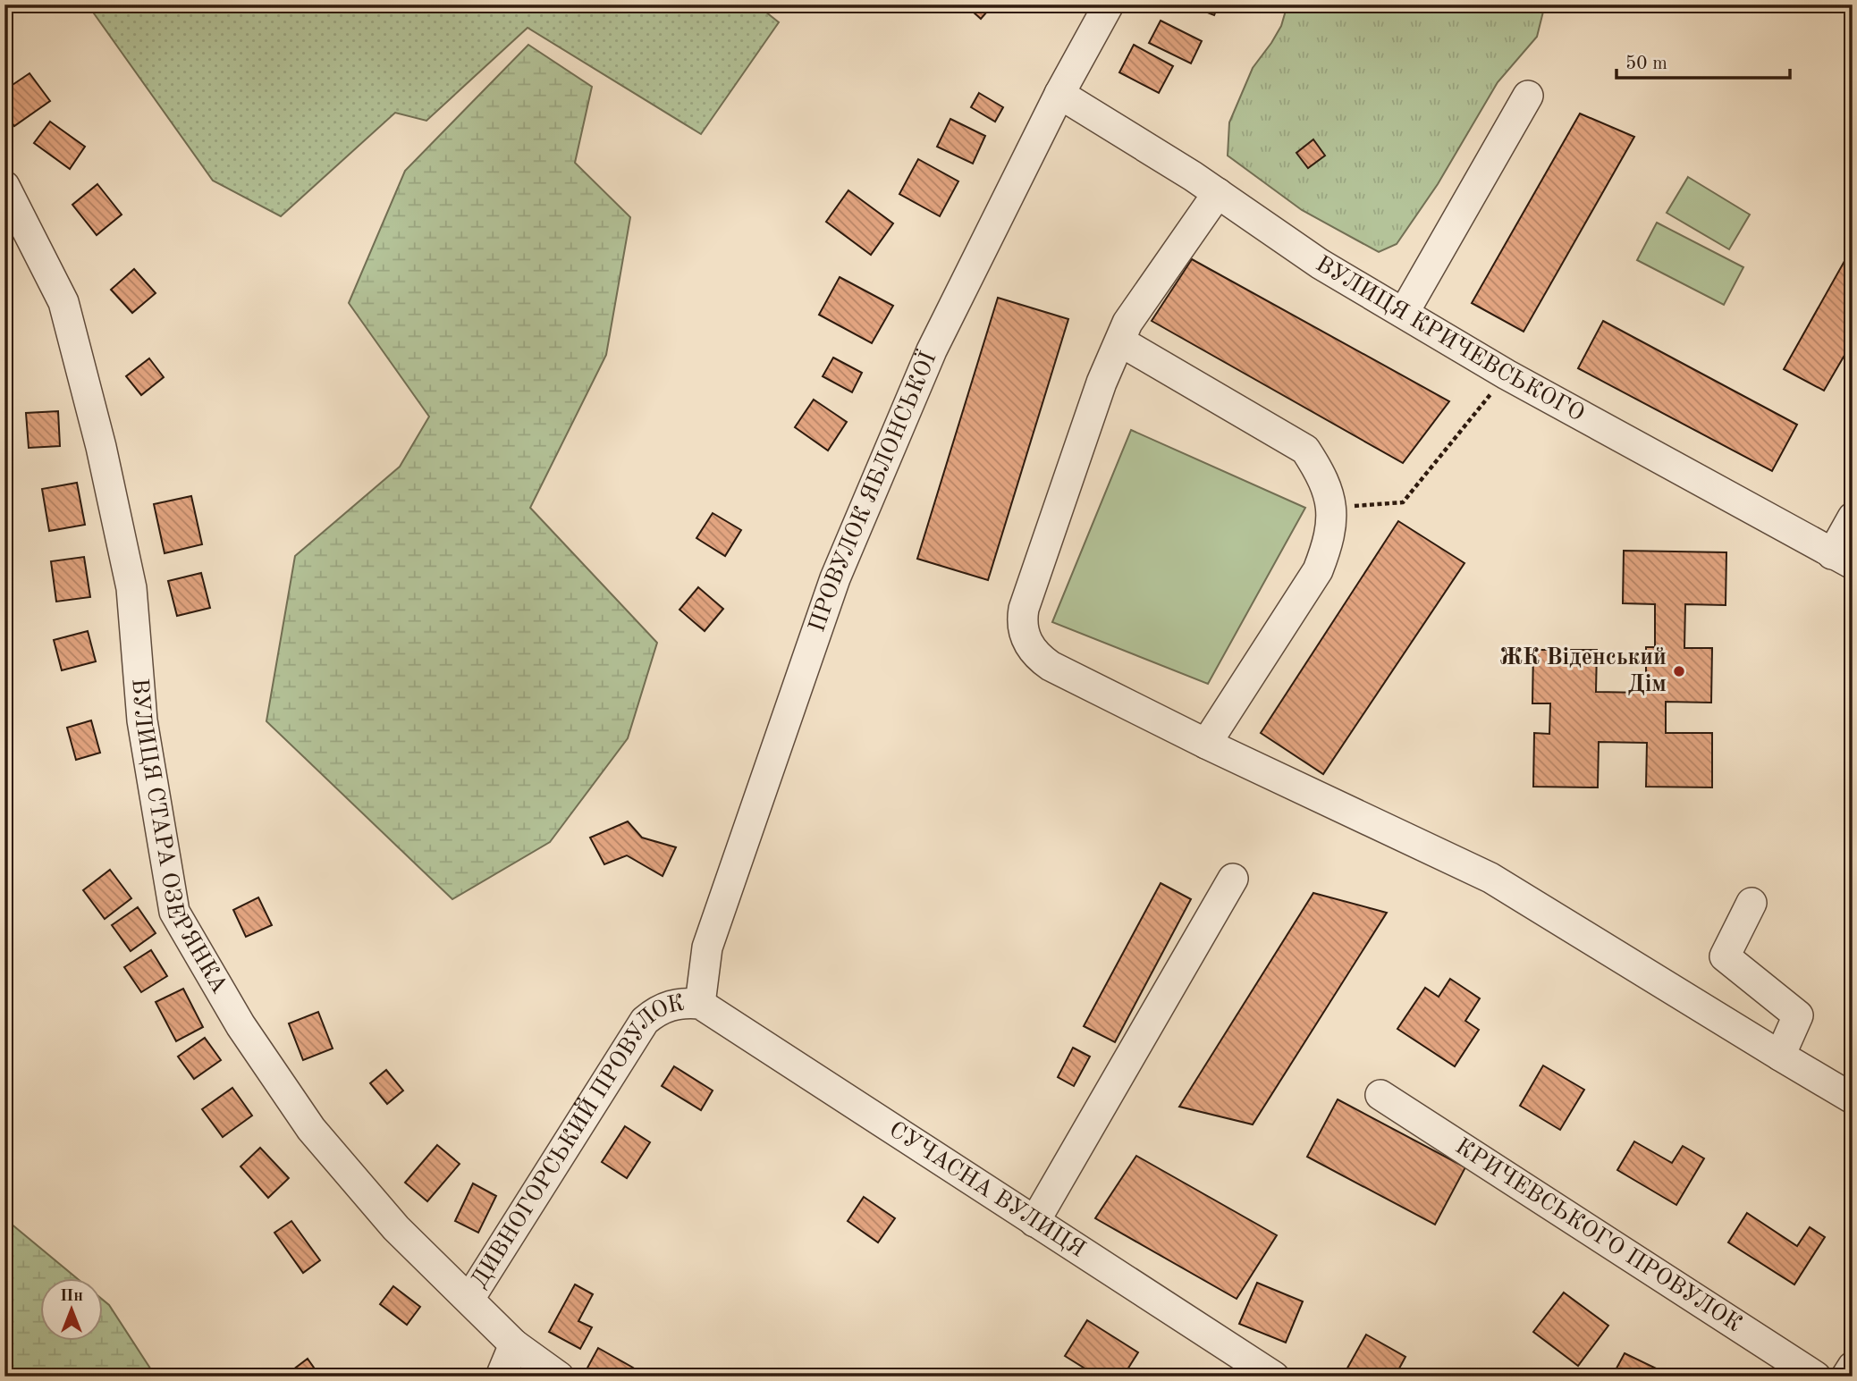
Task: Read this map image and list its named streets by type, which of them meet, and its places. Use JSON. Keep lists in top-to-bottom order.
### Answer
{
  "streets": {
    "street": [
      "ВУЛИЦЯ КРИЧЕВСЬКОГО",
      "ПРОВУЛОК ЯБЛОНСЬКОЇ",
      "ВУЛИЦЯ СТАРА ОЗЕРЯНКА",
      "ДИВНОГОРСЬКИЙ ПРОВУЛОК",
      "СУЧАСНА ВУЛИЦЯ",
      "КРИЧЕВСЬКОГО ПРОВУЛОК"
    ]
  },
  "crossings": [
    ["ВУЛИЦЯ КРИЧЕВСЬКОГО", "ПРОВУЛОК ЯБЛОНСЬКОЇ"],
    ["ПРОВУЛОК ЯБЛОНСЬКОЇ", "ДИВНОГОРСЬКИЙ ПРОВУЛОК"],
    ["ПРОВУЛОК ЯБЛОНСЬКОЇ", "СУЧАСНА ВУЛИЦЯ"],
    ["ВУЛИЦЯ СТАРА ОЗЕРЯНКА", "ДИВНОГОРСЬКИЙ ПРОВУЛОК"],
    ["ДИВНОГОРСЬКИЙ ПРОВУЛОК", "СУЧАСНА ВУЛИЦЯ"]
  ],
  "places": ["ЖК Віденський Дім"],
  "scale_bar": "50 m",
  "north": "top"
}
